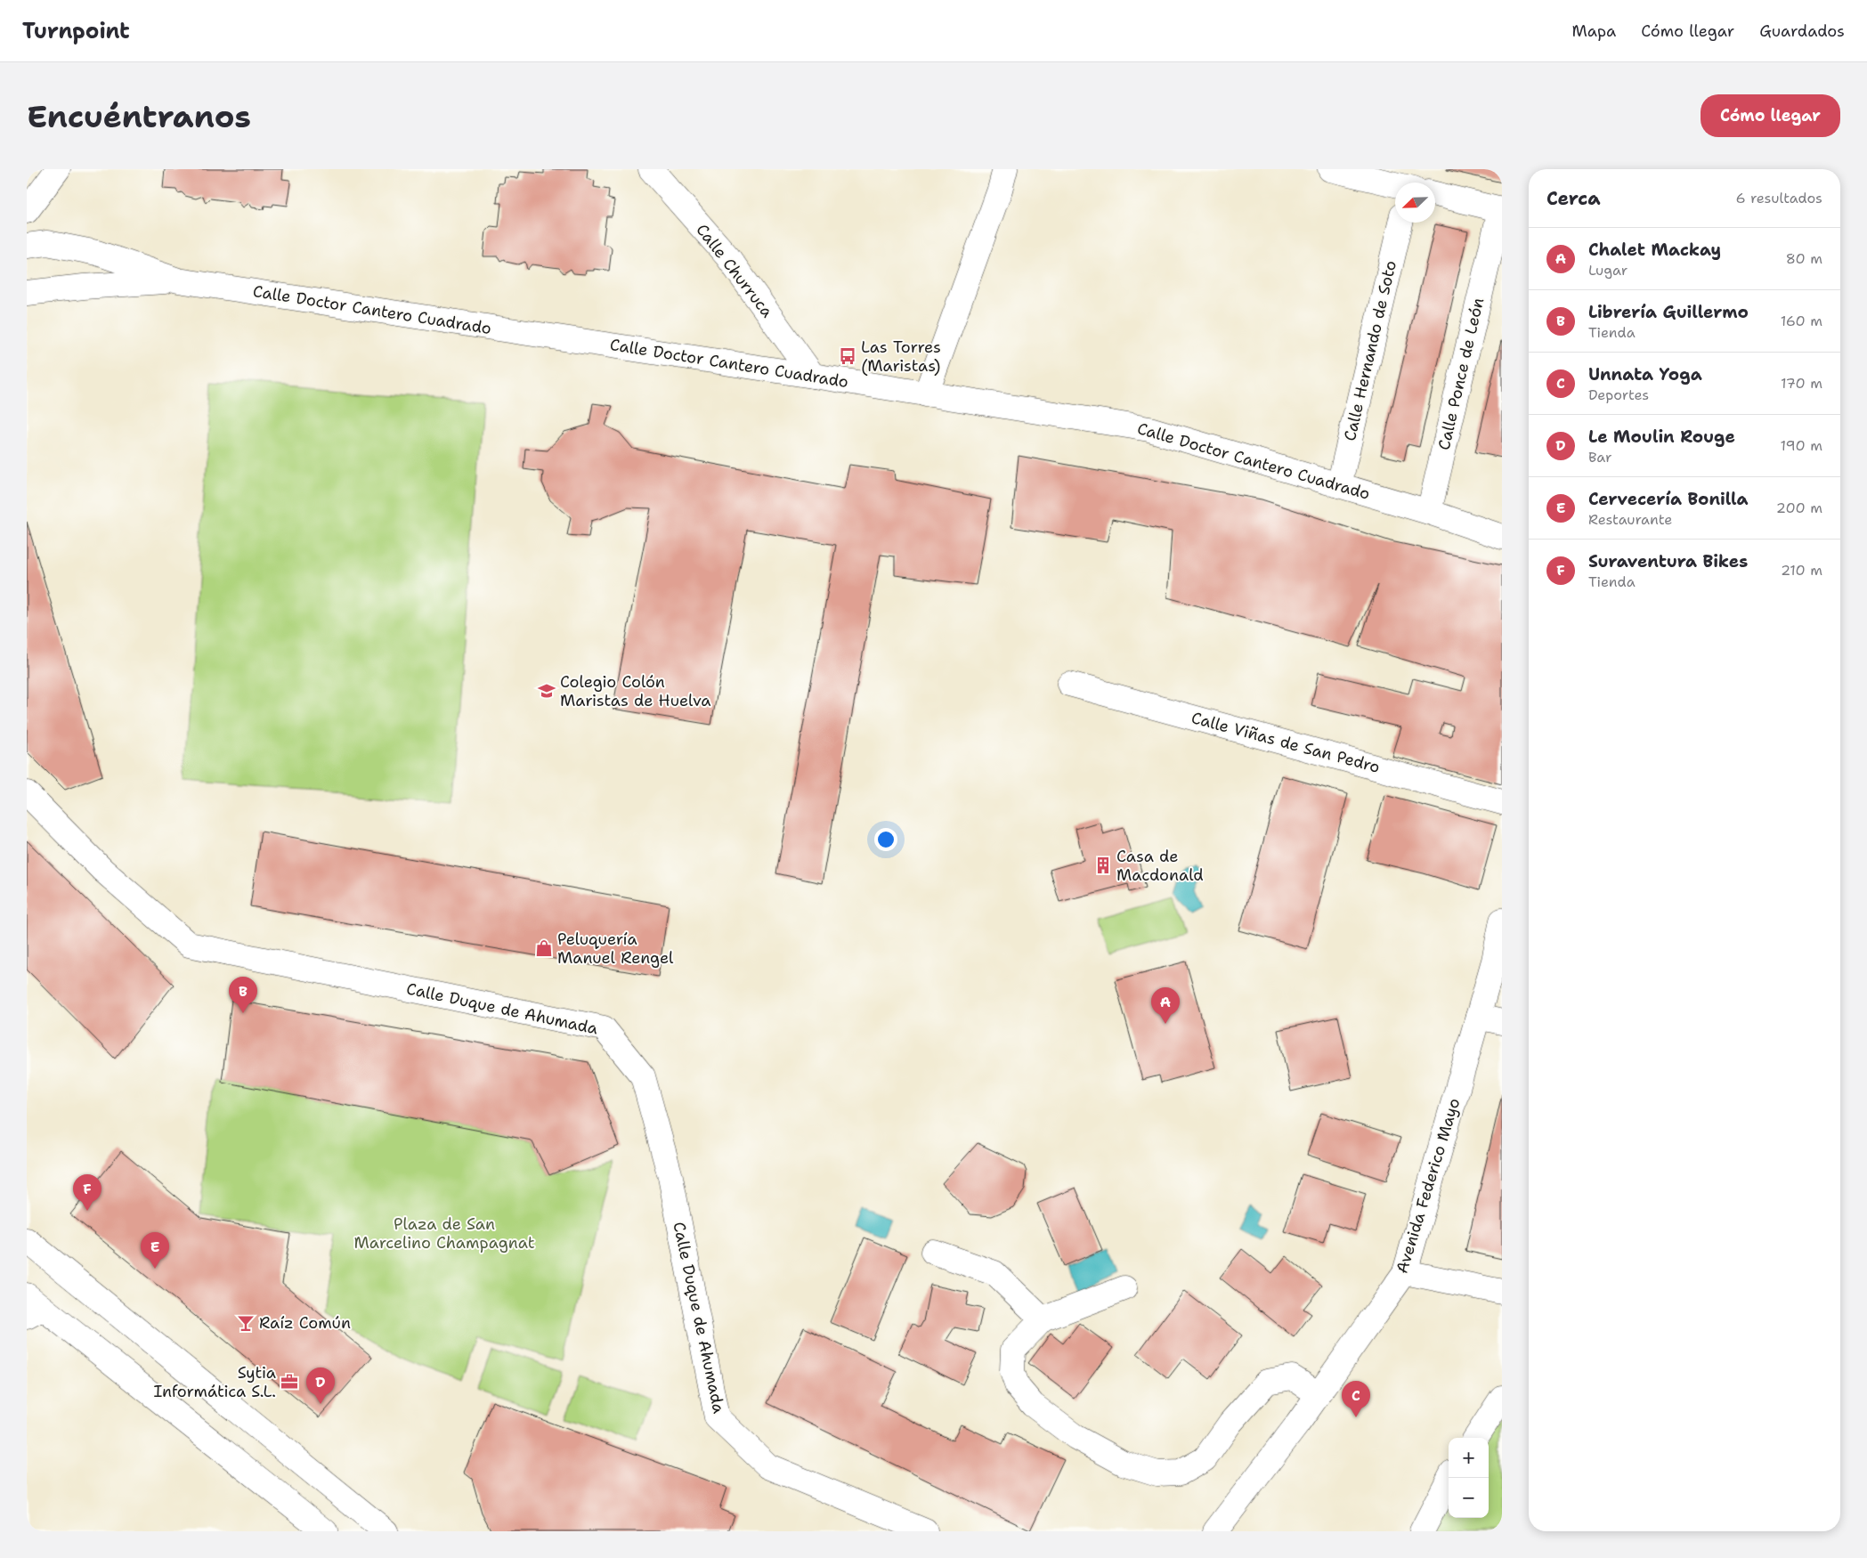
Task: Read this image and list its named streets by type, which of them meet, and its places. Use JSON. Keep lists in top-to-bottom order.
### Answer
{
  "streets": {
    "street": [
      "Calle Churruca",
      "Calle Doctor Cantero Cuadrado",
      "Calle Hernando de Soto",
      "Calle Ponce de León",
      "Calle Viñas de San Pedro",
      "Calle Duque de Ahumada",
      "Avenida Federico Mayo"
    ]
  },
  "crossings": [
    ["Calle Churruca", "Calle Doctor Cantero Cuadrado"],
    ["Calle Doctor Cantero Cuadrado", "Calle Hernando de Soto"],
    ["Calle Doctor Cantero Cuadrado", "Calle Ponce de León"]
  ],
  "parks": ["Plaza de San Marcelino Champagnat"],
  "places": {
    "bus stop": ["Las Torres (Maristas)"],
    "school or university": ["Colegio Colón Maristas de Huelva"],
    "building": ["Casa de Macdonald"],
    "shop": ["Peluquería Manuel Rengel"],
    "bar": ["Raíz Común"],
    "office": ["Sytia Informática S.L."]
  },
  "north": "bottom left",
  "page": {
    "header": "Turnpoint",
    "nav": ["Mapa", "Cómo llegar", "Guardados"],
    "buttons": "Cómo llegar",
    "title": "Encuéntranos",
    "heading": ["Cerca", "6 resultados"],
    "list": [
      {
        "mark": "A",
        "name": "Chalet Mackay",
        "note": "Lugar",
        "value": "80 m"
      },
      {
        "mark": "B",
        "name": "Librería Guillermo",
        "note": "Tienda",
        "value": "160 m"
      },
      {
        "mark": "C",
        "name": "Unnata Yoga",
        "note": "Deportes",
        "value": "170 m"
      },
      {
        "mark": "D",
        "name": "Le Moulin Rouge",
        "note": "Bar",
        "value": "190 m"
      },
      {
        "mark": "E",
        "name": "Cervecería Bonilla",
        "note": "Restaurante",
        "value": "200 m"
      },
      {
        "mark": "F",
        "name": "Suraventura Bikes",
        "note": "Tienda",
        "value": "210 m"
      }
    ],
    "pins": [
      "B",
      "A",
      "F",
      "E",
      "D",
      "C"
    ],
    "map_buttons": ["+", "−"]
  }
}
